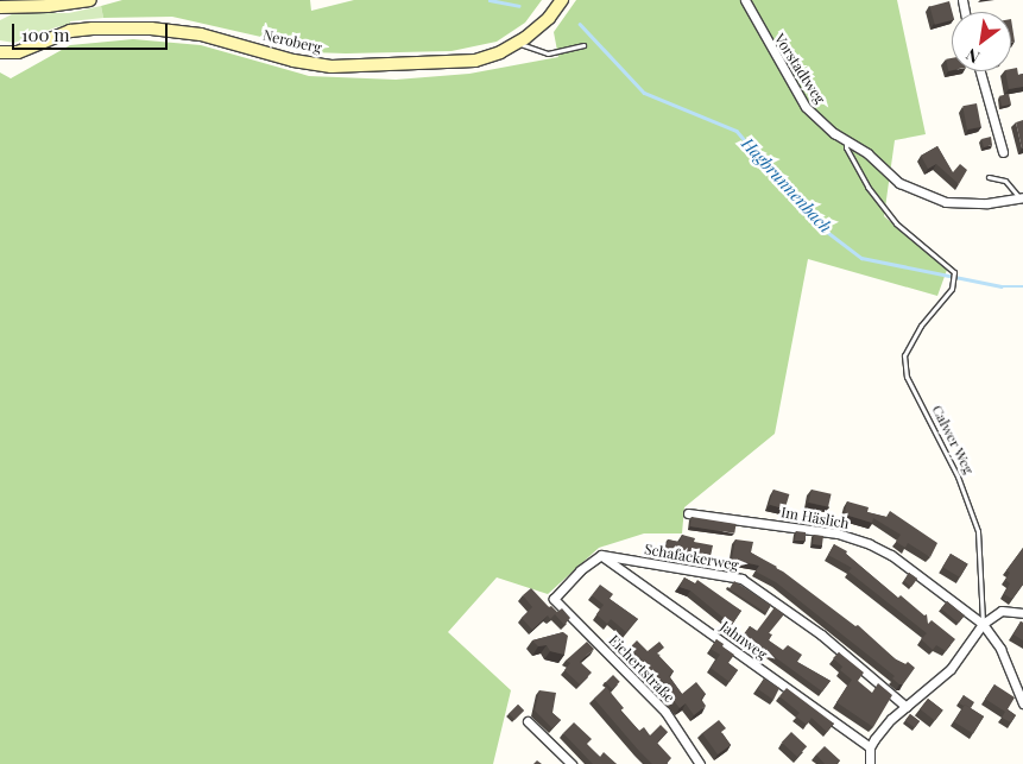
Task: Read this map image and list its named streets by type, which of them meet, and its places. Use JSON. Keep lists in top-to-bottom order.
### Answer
{
  "streets": {
    "street": [
      "Neroberg",
      "Vorstadtweg",
      "Im Häslich",
      "Schafackerweg",
      "Jahnweg",
      "Eichertstraße"
    ],
    "lane": ["Calwer Weg"]
  },
  "crossings": [
    ["Vorstadtweg", "Calwer Weg"],
    ["Calwer Weg", "Im Häslich"],
    ["Schafackerweg", "Jahnweg"],
    ["Schafackerweg", "Eichertstraße"],
    ["Jahnweg", "Eichertstraße"]
  ],
  "water": ["Hagbrunnenbach"],
  "scale_bar": "100 m",
  "north": "bottom left"
}
